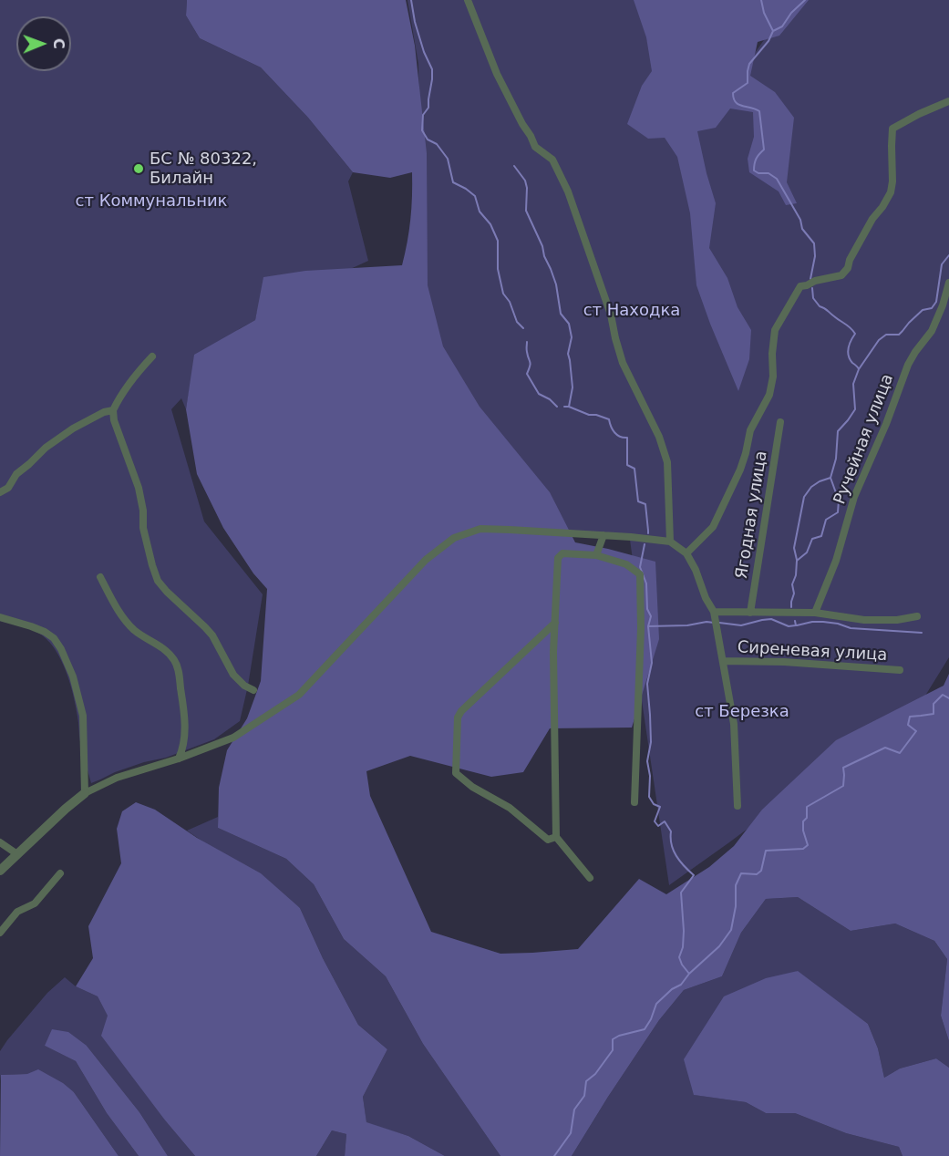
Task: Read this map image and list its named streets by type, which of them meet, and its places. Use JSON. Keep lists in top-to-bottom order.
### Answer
{
  "streets": {
    "street": ["Ручейная улица", "Ягодная улица", "Сиреневая улица"]
  },
  "parks": ["ст Коммунальник", "ст Находка", "ст Березка"],
  "places": ["БС № 80322, Билайн"],
  "north": "right"
}
